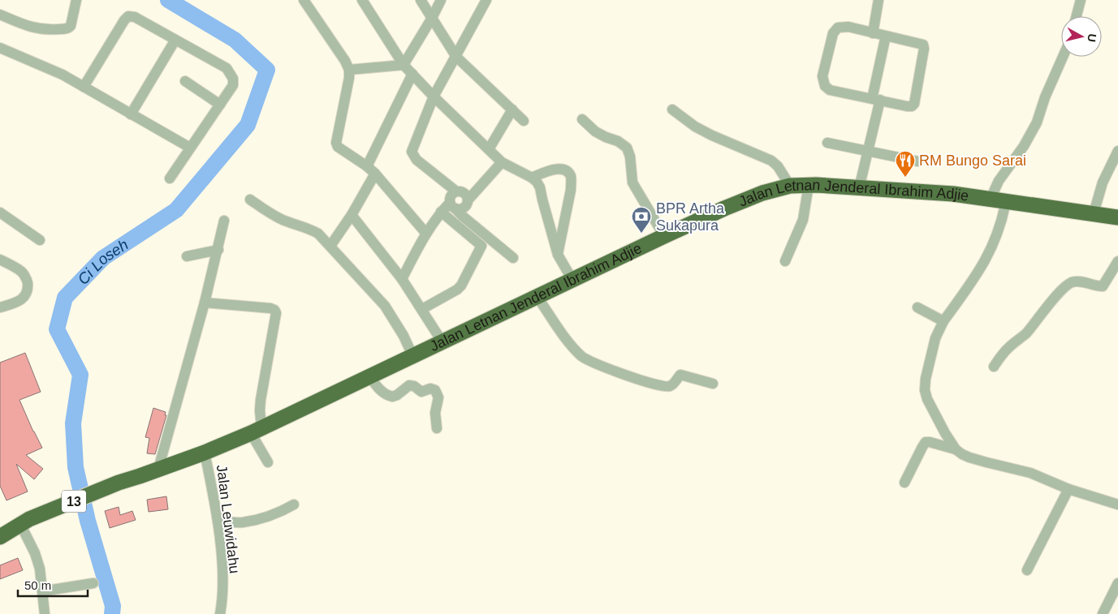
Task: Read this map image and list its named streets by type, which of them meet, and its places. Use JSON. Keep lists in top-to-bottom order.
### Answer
{
  "streets": {
    "highway": ["Jalan Letnan Jenderal Ibrahim Adjie", "13"],
    "street": ["Jalan Leuwidahu"]
  },
  "crossings": [
    ["Jalan Letnan Jenderal Ibrahim Adjie", "13"],
    ["Jalan Letnan Jenderal Ibrahim Adjie", "Jalan Leuwidahu"],
    ["13", "Jalan Leuwidahu"]
  ],
  "water": ["Ci Loseh"],
  "places": {
    "restaurant": ["RM Bungo Sarai"],
    "bank": ["BPR Artha Sukapura"]
  },
  "scale_bar": "50 m",
  "north": "right"
}
